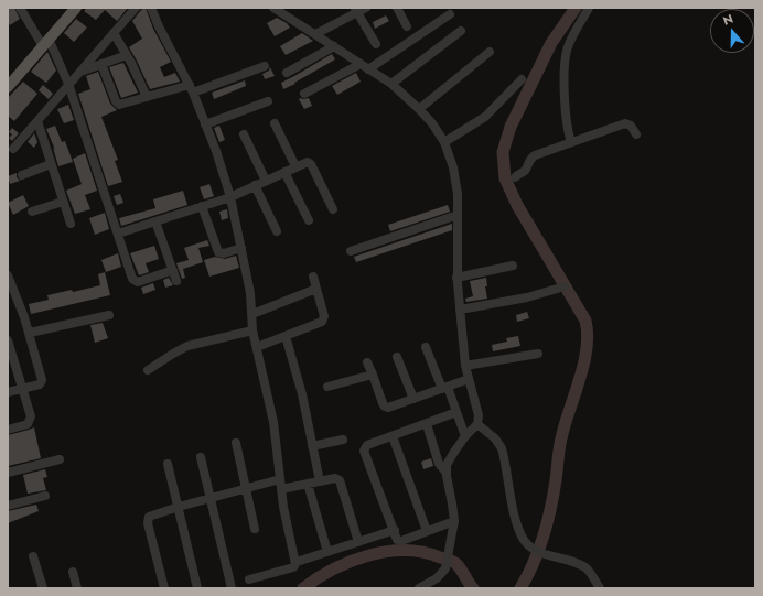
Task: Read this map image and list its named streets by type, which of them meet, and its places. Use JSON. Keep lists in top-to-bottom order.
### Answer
{
  "north": "top"
}
